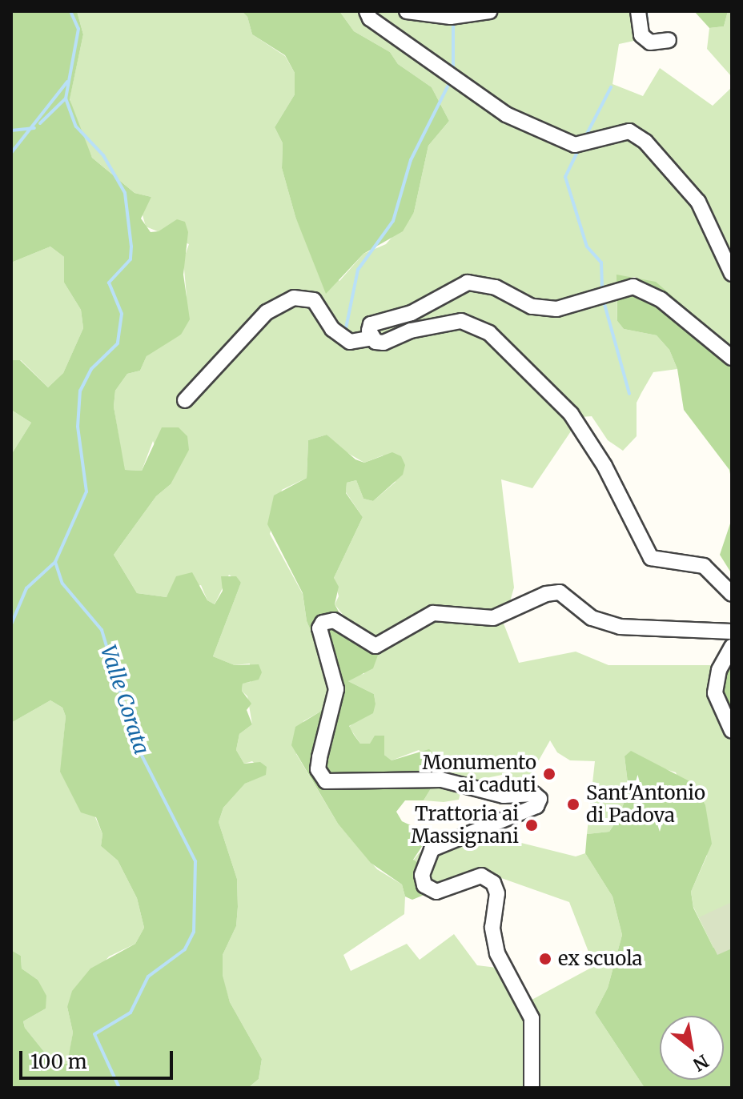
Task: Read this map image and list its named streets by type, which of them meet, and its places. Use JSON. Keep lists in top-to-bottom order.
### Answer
{
  "water": ["Valle Corata"],
  "places": [
    "Monumento ai caduti",
    "Sant'Antonio di Padova",
    "Trattoria ai Massignani",
    "ex scuola"
  ],
  "scale_bar": "100 m",
  "north": "bottom right"
}
